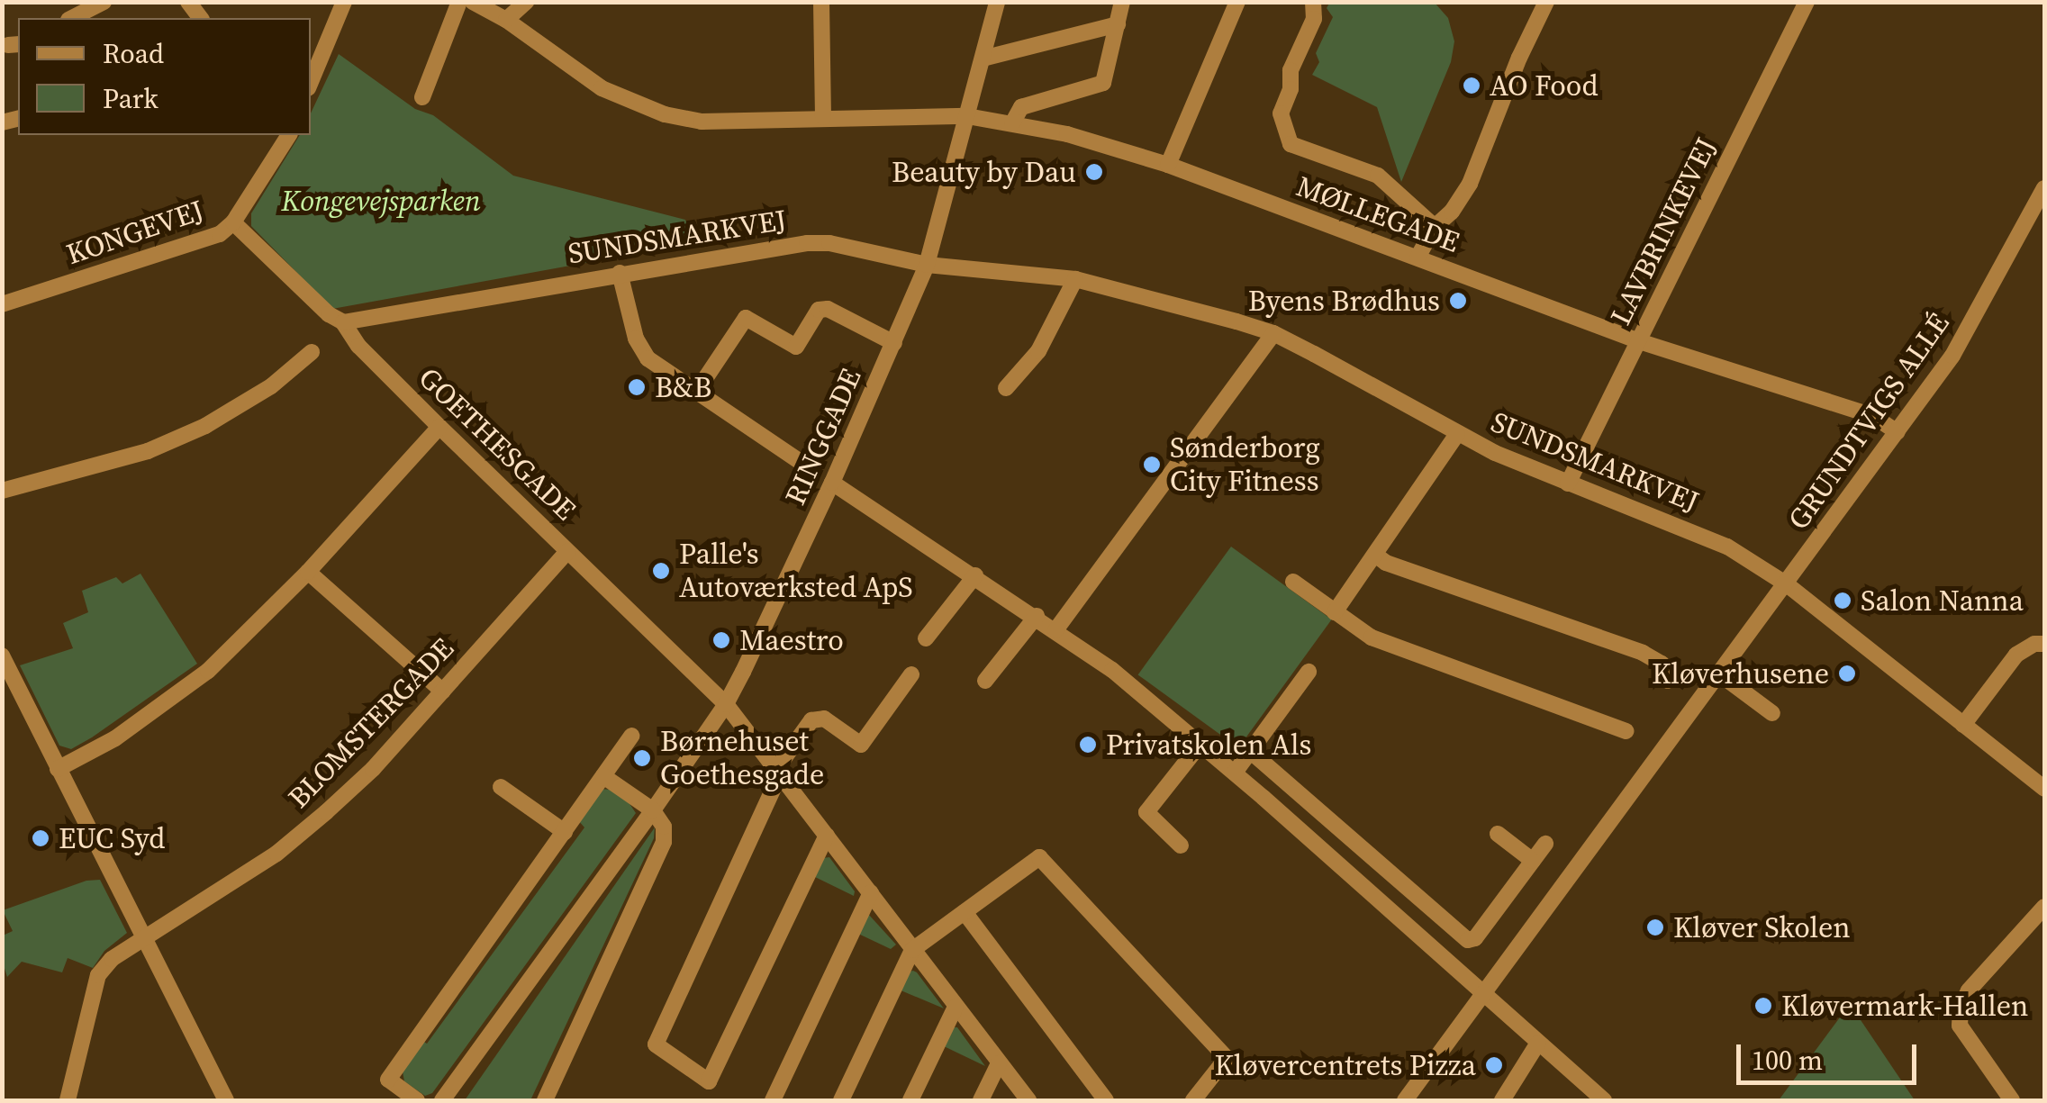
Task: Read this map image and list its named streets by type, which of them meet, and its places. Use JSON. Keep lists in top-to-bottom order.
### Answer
{
  "streets": {
    "street": [
      "MØLLEGADE",
      "LAVBRINKEVEJ",
      "KONGEVEJ",
      "SUNDSMARKVEJ",
      "GRUNDTVIGS ALLÉ",
      "RINGGADE",
      "GOETHESGADE",
      "BLOMSTERGADE"
    ]
  },
  "crossings": [
    ["MØLLEGADE", "LAVBRINKEVEJ"],
    ["MØLLEGADE", "GRUNDTVIGS ALLÉ"],
    ["MØLLEGADE", "RINGGADE"],
    ["LAVBRINKEVEJ", "SUNDSMARKVEJ"],
    ["KONGEVEJ", "GOETHESGADE"],
    ["SUNDSMARKVEJ", "GRUNDTVIGS ALLÉ"],
    ["SUNDSMARKVEJ", "RINGGADE"],
    ["SUNDSMARKVEJ", "GOETHESGADE"],
    ["RINGGADE", "GOETHESGADE"],
    ["GOETHESGADE", "BLOMSTERGADE"]
  ],
  "parks": ["Kongevejsparken"],
  "places": [
    "AO Food",
    "Beauty by Dau",
    "Byens Brødhus",
    "B&B",
    "Sønderborg City Fitness",
    "Palle's Autoværksted ApS",
    "Salon Nanna",
    "Maestro",
    "Kløverhusene",
    "Privatskolen Als",
    "Børnehuset Goethesgade",
    "EUC Syd",
    "Kløver Skolen",
    "Kløvermark-Hallen",
    "Kløvercentrets Pizza"
  ],
  "legend": ["Road", "Park"],
  "scale_bar": "100 m"
}
